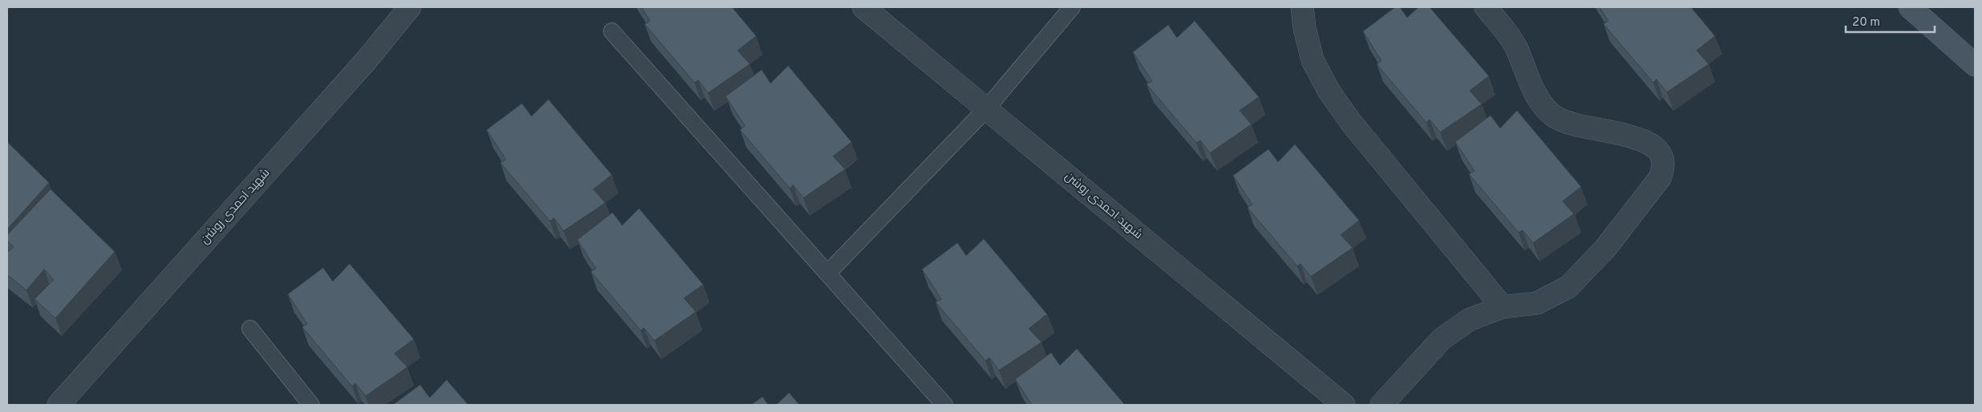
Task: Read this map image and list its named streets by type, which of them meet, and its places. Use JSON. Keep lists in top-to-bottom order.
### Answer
{
  "streets": {
    "street": ["شهید احمدی روشن"]
  },
  "scale_bar": "20 m"
}
